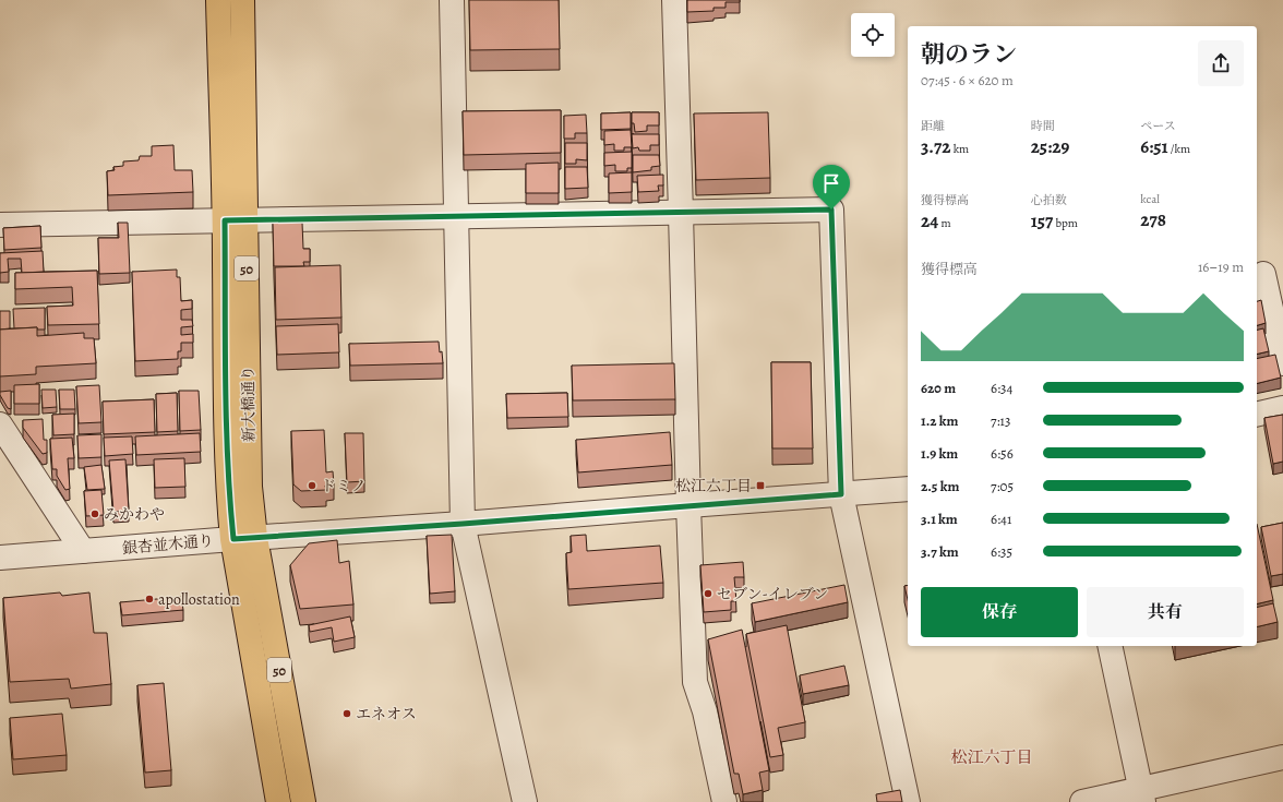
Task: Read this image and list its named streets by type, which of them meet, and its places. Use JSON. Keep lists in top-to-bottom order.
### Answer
{
  "streets": {
    "main road": ["50", "新大橋通り"],
    "street": ["銀杏並木通り"]
  },
  "crossings": [
    ["新大橋通り", "銀杏並木通り"]
  ],
  "districts": ["松江六丁目"],
  "places": {
    "other": [
      "ドミノ",
      "みかわや",
      "セブン-イレブン",
      "apollostation",
      "エネオス"
    ],
    "transit": ["松江六丁目"]
  },
  "page": {
    "heading": ["朝のラン", "07:45 · 6 × 620 m"],
    "stats": [
      ["距離", "3.72 km"],
      ["時間", "25:29"],
      ["ペース", "6:51 /km"],
      ["獲得標高", "24 m"],
      ["心拍数", "157 bpm"],
      ["kcal", "278"]
    ],
    "chart": ["獲得標高", "16–19 m"],
    "list": [
      {
        "name": "620 m",
        "note": "6:34"
      },
      {
        "name": "1.2 km",
        "note": "7:13"
      },
      {
        "name": "1.9 km",
        "note": "6:56"
      },
      {
        "name": "2.5 km",
        "note": "7:05"
      },
      {
        "name": "3.1 km",
        "note": "6:41"
      },
      {
        "name": "3.7 km",
        "note": "6:35"
      }
    ],
    "buttons": ["保存", "共有"]
  }
}
